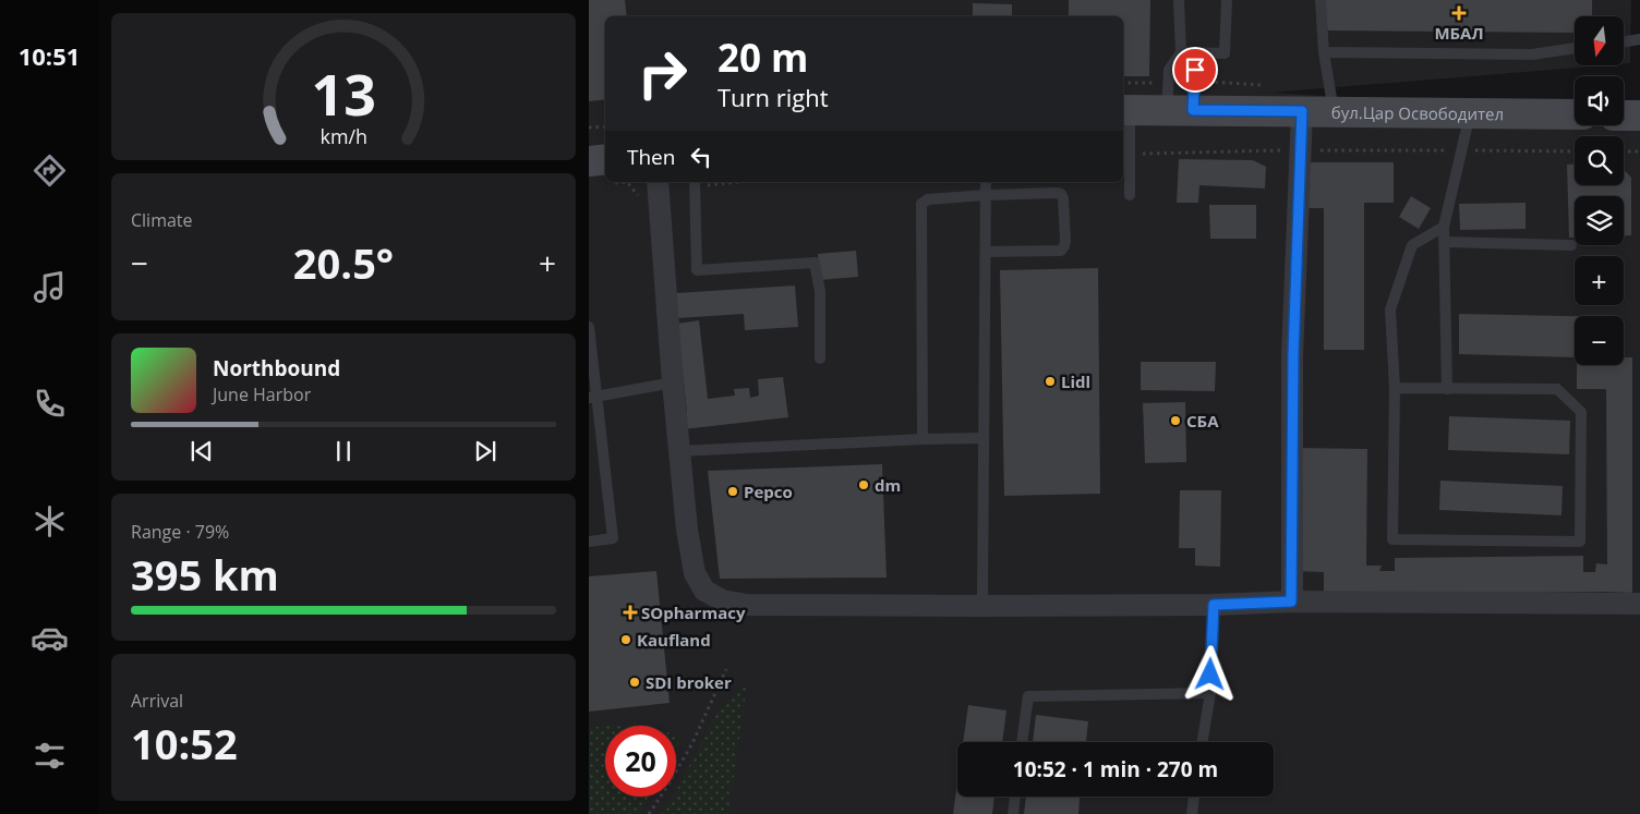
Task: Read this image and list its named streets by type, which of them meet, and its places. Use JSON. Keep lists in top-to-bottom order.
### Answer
{
  "streets": {
    "street": ["бул.Цар Освободител"]
  },
  "places": {
    "health": ["МБАЛ", "SOpharmacy"],
    "other": [
      "Lidl",
      "СБА",
      "dm",
      "Pepco",
      "Kaufland",
      "SDI broker"
    ]
  },
  "north": "bottom",
  "page": {
    "tabs": "10:51",
    "map_buttons": ["+", "−"],
    "turn": ["20 m", "Turn right"],
    "then": "Then",
    "tile": [
      "Climate",
      ["Range · 79%", "395 km"],
      ["Arrival", "10:52"]
    ],
    "heat": ["−", "20.5°", "+"],
    "song": ["Northbound", "June Harbor"],
    "limit": "20",
    "trip": "10:52 · 1 min · 270 m",
    "gauge": ["13", "km/h"]
  }
}
